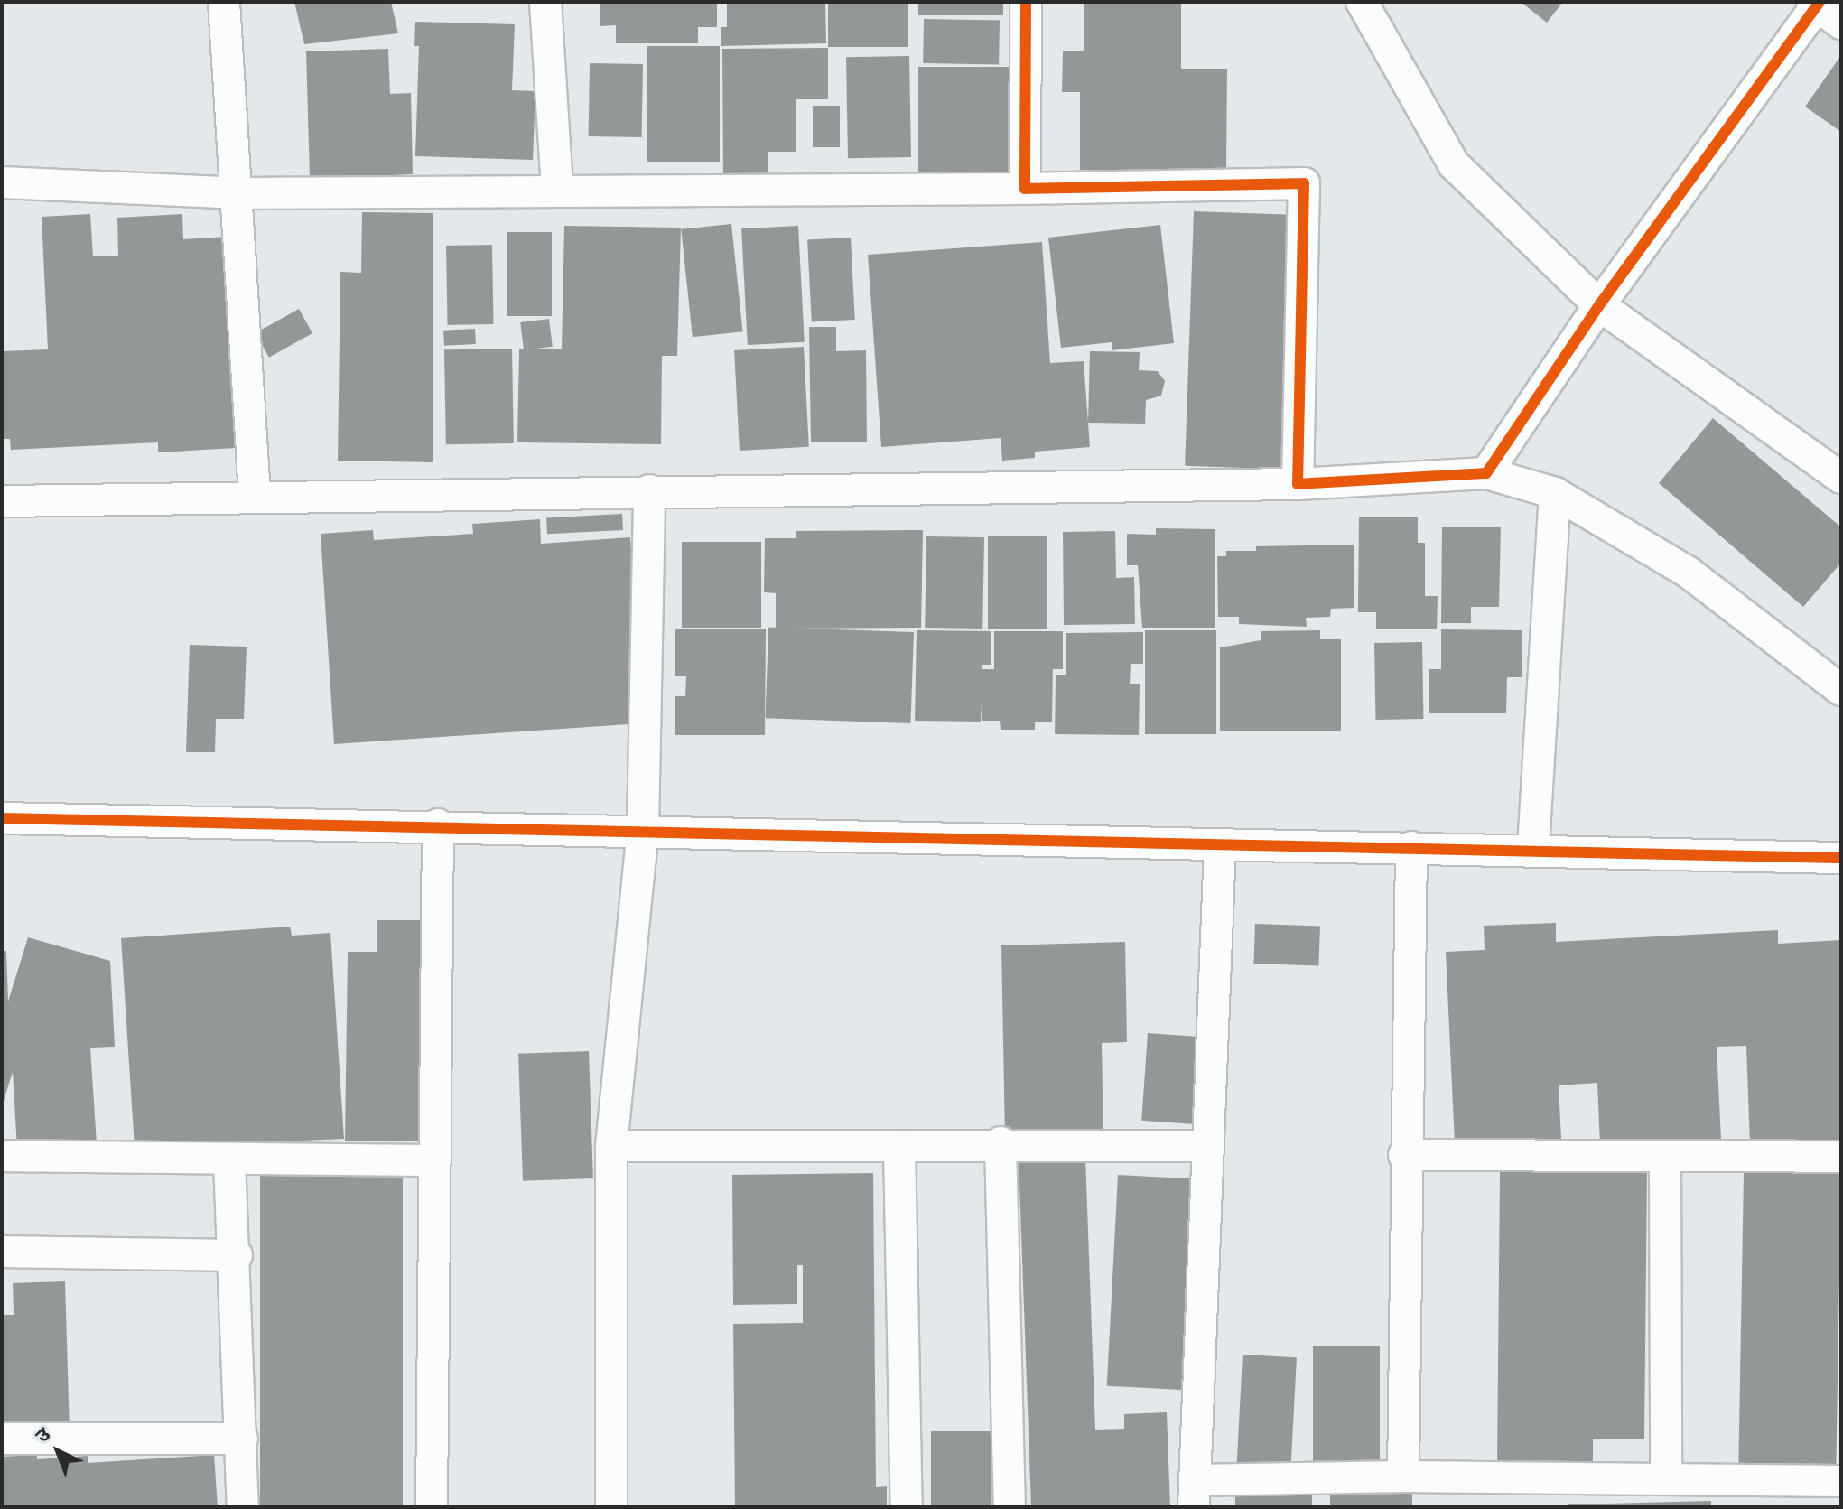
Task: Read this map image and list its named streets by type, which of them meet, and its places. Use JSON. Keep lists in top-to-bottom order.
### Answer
{
  "north": "top left"
}
